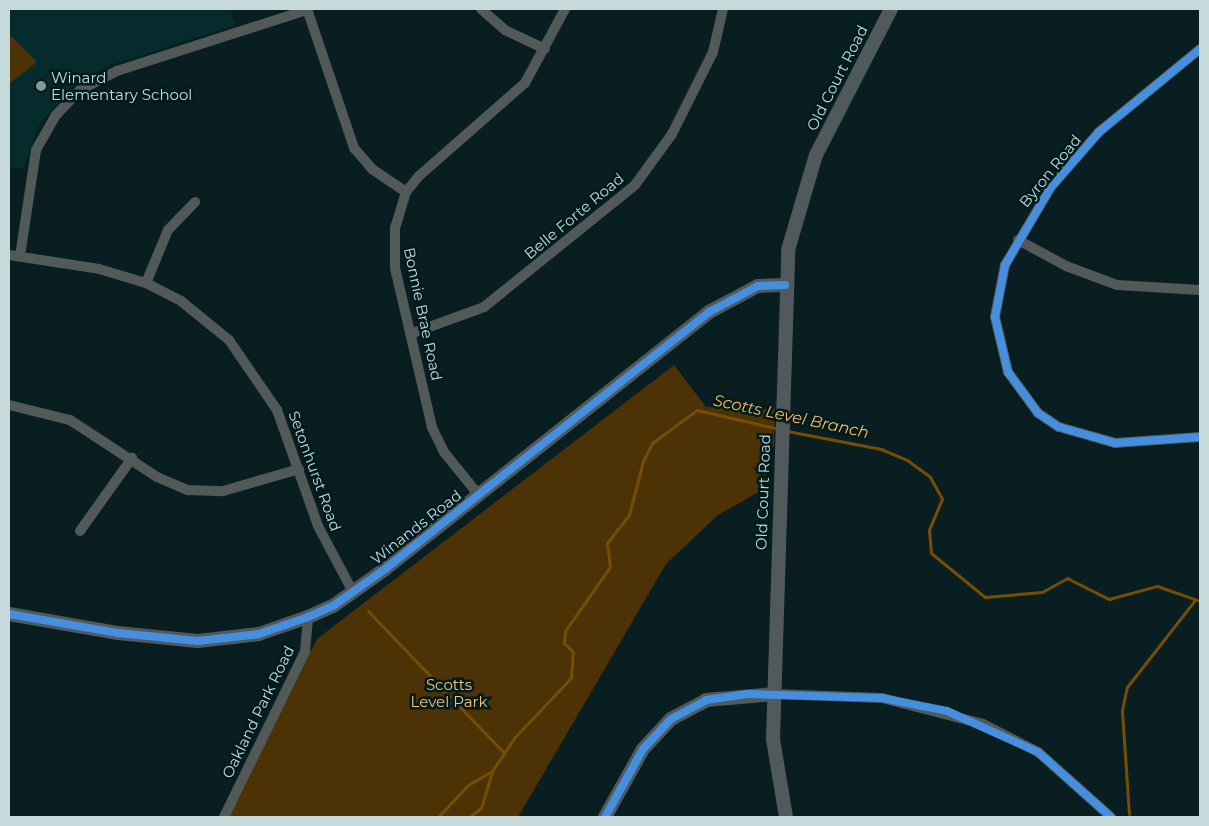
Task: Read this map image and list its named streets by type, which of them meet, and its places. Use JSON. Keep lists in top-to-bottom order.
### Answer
{
  "streets": {
    "street": [
      "Old Court Road",
      "Byron Road",
      "Belle Forte Road",
      "Bonnie Brae Road",
      "Setonhurst Road",
      "Winands Road",
      "Oakland Park Road"
    ]
  },
  "crossings": [
    ["Old Court Road", "Winands Road"],
    ["Belle Forte Road", "Bonnie Brae Road"],
    ["Bonnie Brae Road", "Winands Road"],
    ["Setonhurst Road", "Winands Road"],
    ["Winands Road", "Oakland Park Road"]
  ],
  "water": ["Scotts Level Branch"],
  "parks": ["Scotts Level Park"],
  "places": ["Winard Elementary School"]
}
